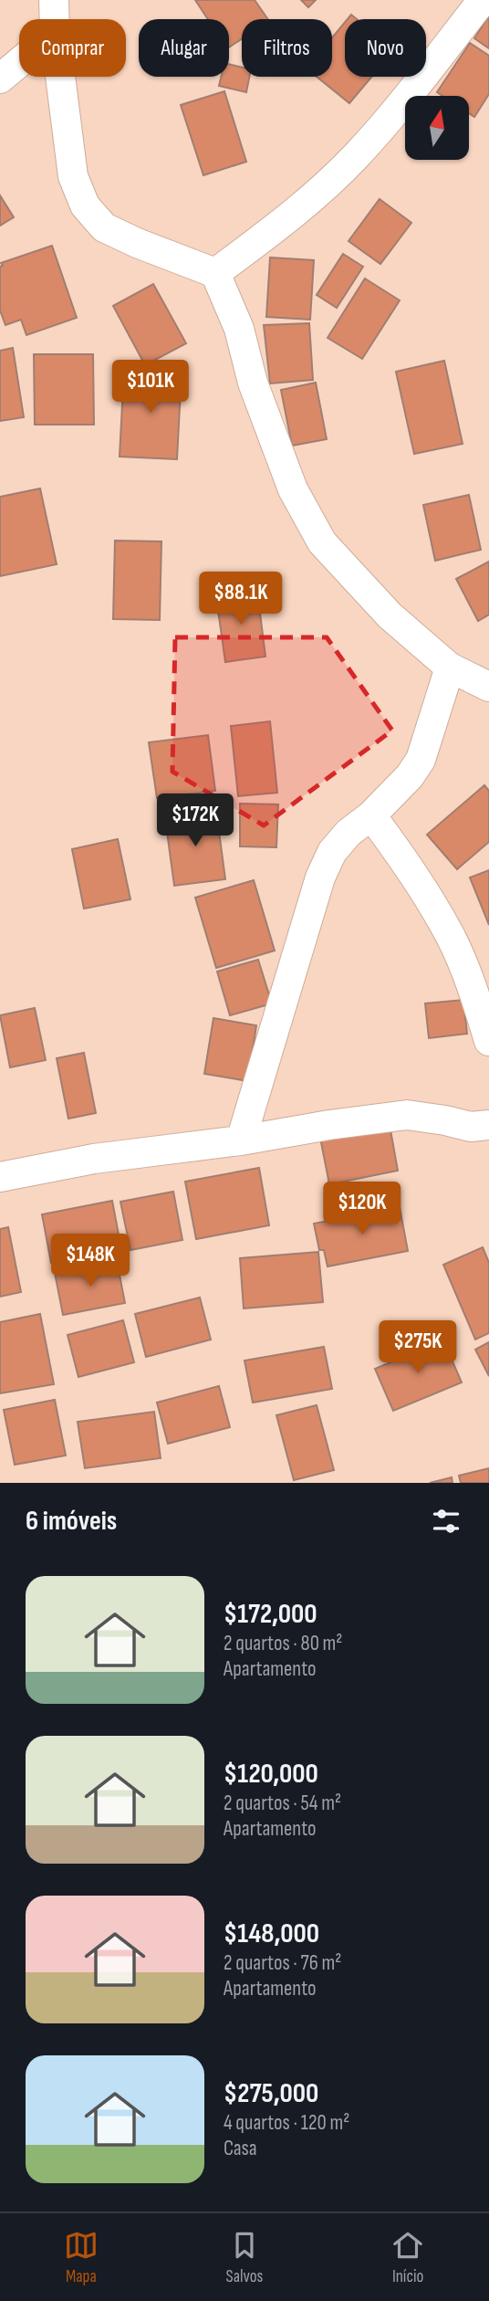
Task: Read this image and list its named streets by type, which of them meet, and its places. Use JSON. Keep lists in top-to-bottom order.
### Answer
{
  "north": "top",
  "page": {
    "chip": [
      "Comprar",
      "Alugar",
      "Filtros",
      "Novo"
    ],
    "price": [
      "$101K",
      "$88.1K",
      "$172K",
      "$120K",
      "$148K",
      "$275K"
    ],
    "heading": "6 imóveis",
    "list": [
      {
        "name": "$172,000",
        "note": "2 quartos · 80 m² · Apartamento"
      },
      {
        "name": "$120,000",
        "note": "2 quartos · 54 m² · Apartamento"
      },
      {
        "name": "$148,000",
        "note": "2 quartos · 76 m² · Apartamento"
      },
      {
        "name": "$275,000",
        "note": "4 quartos · 120 m² · Casa"
      }
    ],
    "tabs": ["Mapa", "Salvos", "Início"]
  }
}
